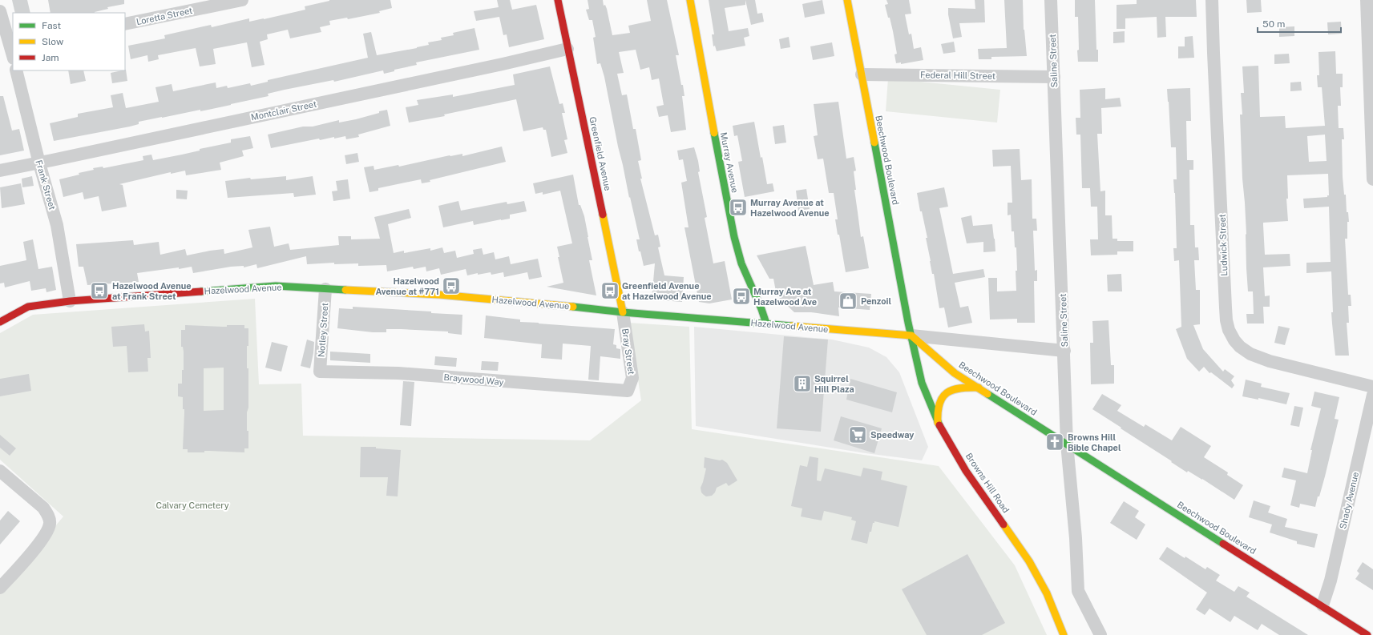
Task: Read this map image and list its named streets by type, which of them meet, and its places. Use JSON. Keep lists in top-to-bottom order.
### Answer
{
  "streets": {
    "main road": [
      "Greenfield Avenue",
      "Beechwood Boulevard",
      "Murray Avenue",
      "Hazelwood Avenue",
      "Browns Hill Road"
    ],
    "street": [
      "Loretta Street",
      "Saline Street",
      "Federal Hill Street",
      "Montclair Street",
      "Frank Street",
      "Ludwick Street",
      "Notley Street",
      "Bray Street",
      "Braywood Way",
      "Shady Avenue"
    ]
  },
  "crossings": [
    ["Saline Street", "Federal Hill Street"],
    ["Saline Street", "Beechwood Boulevard"],
    ["Saline Street", "Hazelwood Avenue"],
    ["Federal Hill Street", "Beechwood Boulevard"],
    ["Montclair Street", "Greenfield Avenue"],
    ["Montclair Street", "Frank Street"],
    ["Greenfield Avenue", "Hazelwood Avenue"],
    ["Greenfield Avenue", "Bray Street"],
    ["Beechwood Boulevard", "Hazelwood Avenue"],
    ["Beechwood Boulevard", "Browns Hill Road"],
    ["Beechwood Boulevard", "Shady Avenue"],
    ["Murray Avenue", "Hazelwood Avenue"],
    ["Frank Street", "Hazelwood Avenue"],
    ["Hazelwood Avenue", "Notley Street"],
    ["Hazelwood Avenue", "Bray Street"],
    ["Hazelwood Avenue", "Browns Hill Road"],
    ["Notley Street", "Braywood Way"],
    ["Bray Street", "Braywood Way"]
  ],
  "parks": ["Calvary Cemetery"],
  "places": {
    "bus stop": [
      "Murray Avenue at Hazelwood Avenue",
      "Hazelwood Avenue at #771",
      "Hazelwood Avenue at Frank Street",
      "Greenfield Avenue at Hazelwood Avenue",
      "Murray Ave at Hazelwood Ave"
    ],
    "shop": ["Penzoil"],
    "building": ["Squirrel Hill Plaza"],
    "supermarket": ["Speedway"],
    "church": ["Browns Hill Bible Chapel"]
  },
  "legend": ["Fast", "Slow", "Jam"],
  "scale_bar": "50 m"
}
